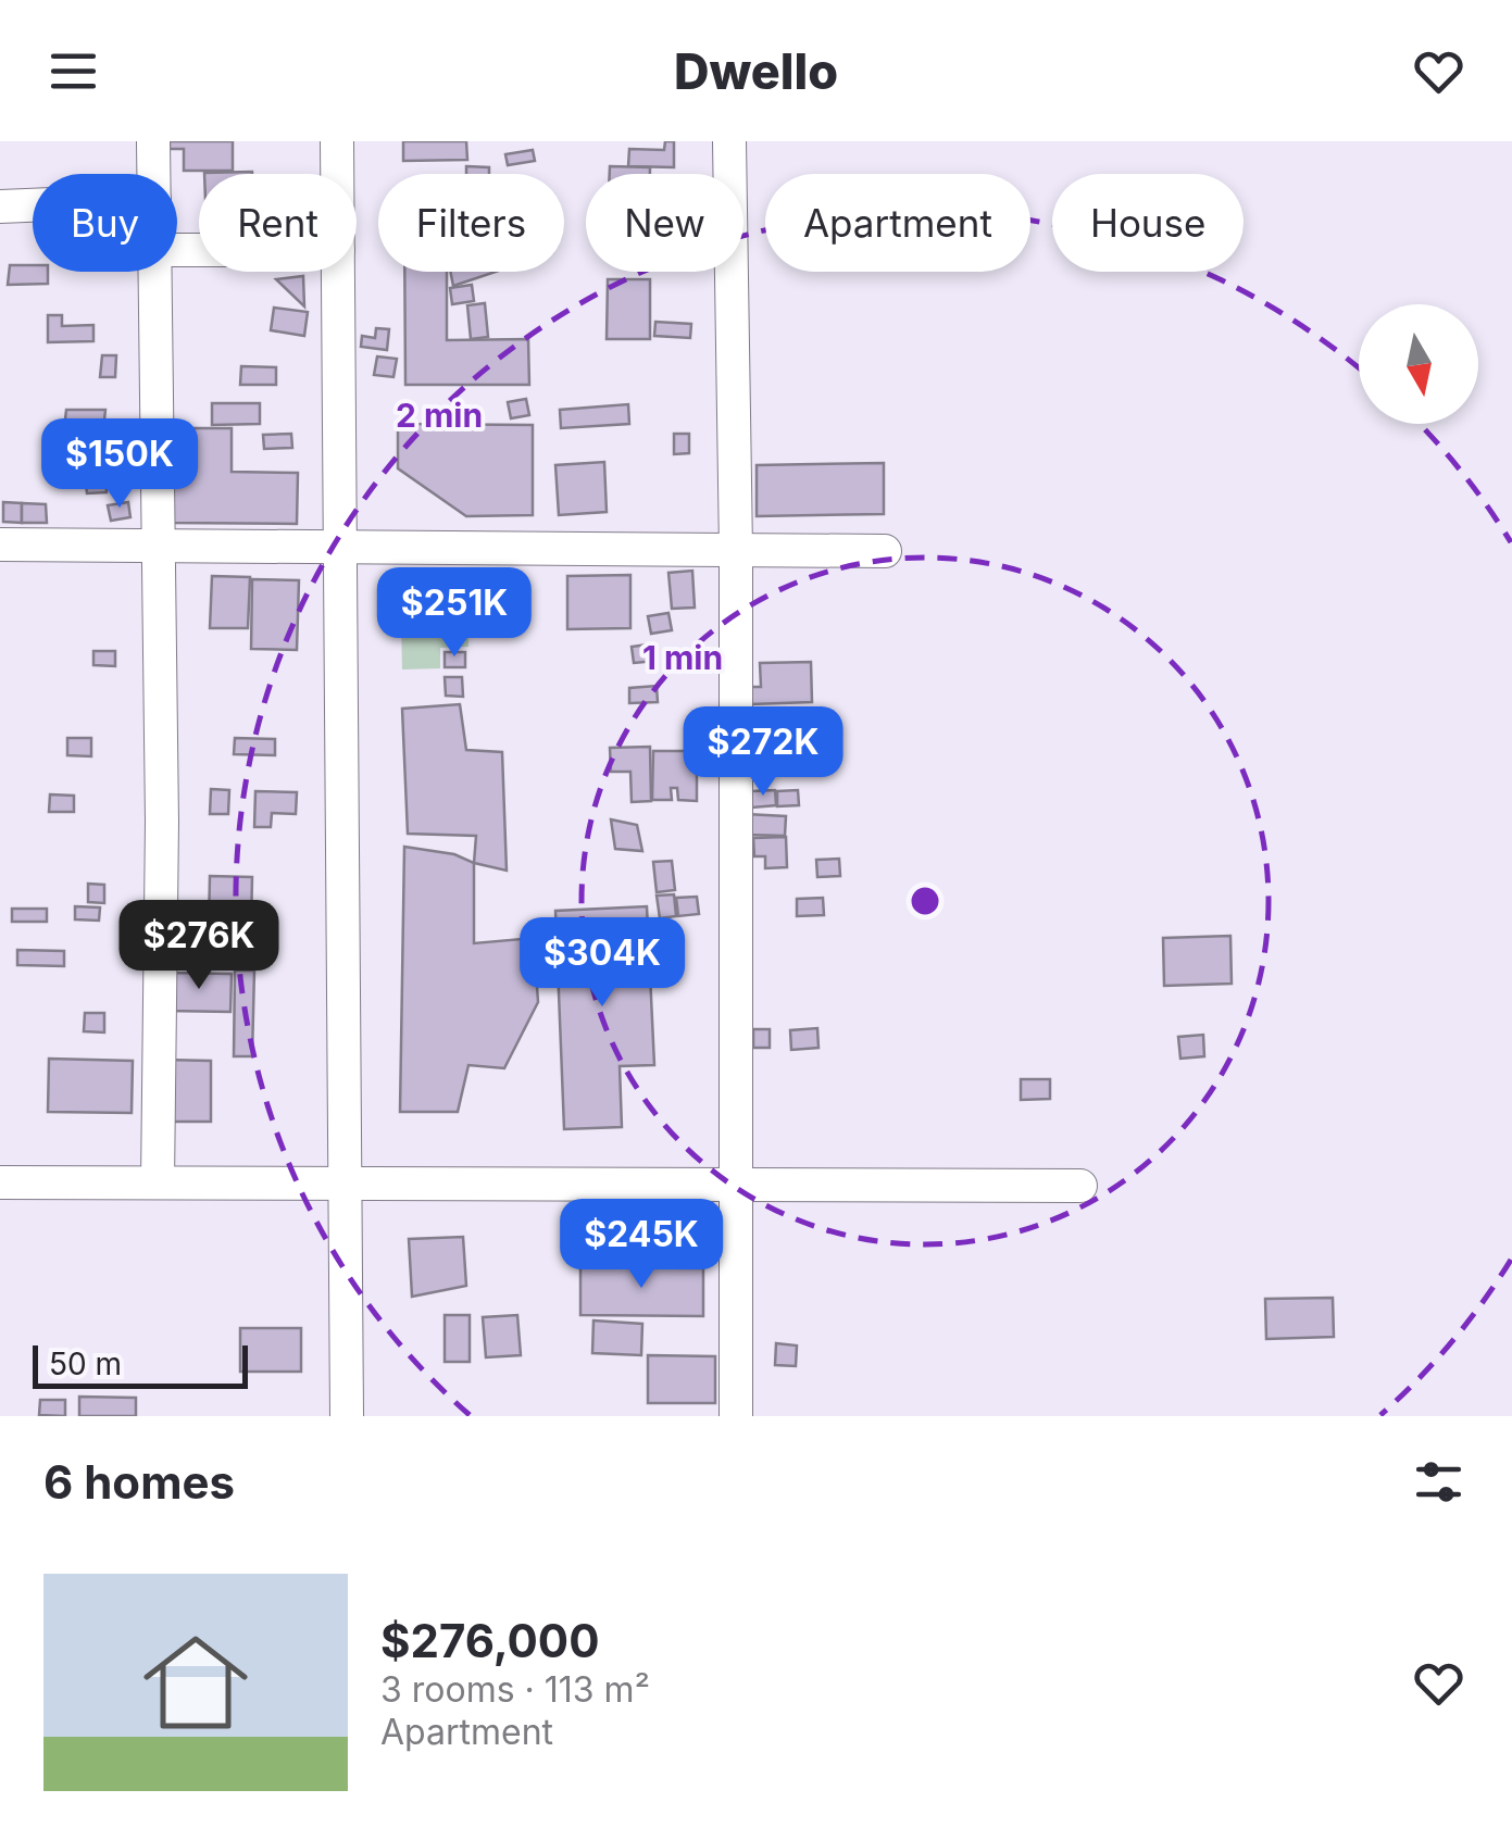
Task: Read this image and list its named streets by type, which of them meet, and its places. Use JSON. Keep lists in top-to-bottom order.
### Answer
{
  "scale_bar": "50 m",
  "north": "bottom",
  "page": {
    "header": "Dwello",
    "chip": [
      "Buy",
      "Rent",
      "Filters",
      "New",
      "Apartment",
      "House"
    ],
    "price": [
      "$150K",
      "$251K",
      "$272K",
      "$276K",
      "$304K",
      "$245K"
    ],
    "scale": "50 m",
    "heading": "6 homes",
    "list": [
      {
        "name": "$276,000",
        "note": "3 rooms · 113 m² · Apartment"
      }
    ]
  },
  "rings": ["2 min", "1 min"]
}
